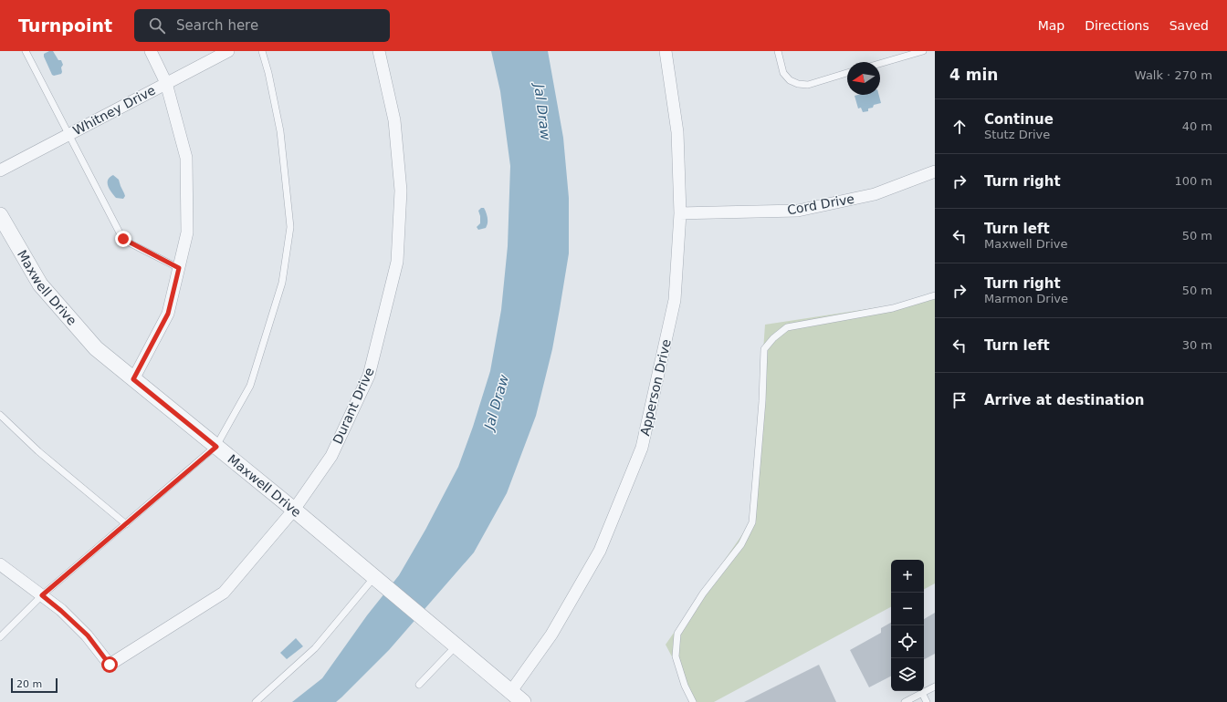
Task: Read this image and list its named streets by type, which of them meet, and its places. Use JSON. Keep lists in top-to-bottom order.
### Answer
{
  "streets": {
    "street": [
      "Whitney Drive",
      "Cord Drive",
      "Maxwell Drive",
      "Apperson Drive",
      "Durant Drive"
    ]
  },
  "crossings": [
    ["Cord Drive", "Apperson Drive"],
    ["Maxwell Drive", "Apperson Drive"],
    ["Maxwell Drive", "Durant Drive"]
  ],
  "water": ["Jal Draw"],
  "scale_bar": "20 m",
  "north": "left",
  "page": {
    "header": "Turnpoint",
    "search": "Search here",
    "nav": ["Map", "Directions", "Saved"],
    "heading": ["4 min", "Walk · 270 m"],
    "list": [
      ["Continue", "Stutz Drive", "40 m"],
      ["Turn right", "100 m"],
      ["Turn left", "Maxwell Drive", "50 m"],
      ["Turn right", "Marmon Drive", "50 m"],
      ["Turn left", "30 m"],
      "Arrive at destination"
    ],
    "map_buttons": ["+", "−"],
    "scale": "20 m"
  }
}
